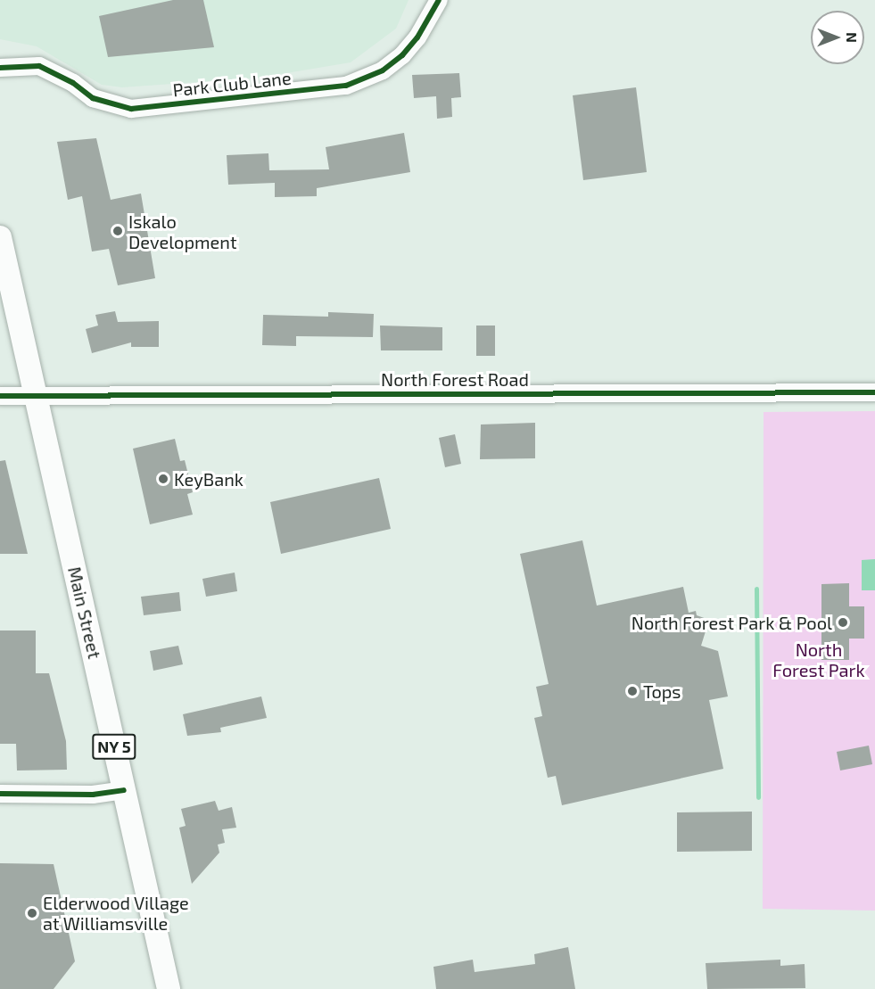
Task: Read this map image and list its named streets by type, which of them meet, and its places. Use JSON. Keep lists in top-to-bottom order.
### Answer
{
  "streets": {
    "main road": ["Main Street", "NY 5"],
    "street": ["Park Club Lane", "North Forest Road"]
  },
  "crossings": [
    ["North Forest Road", "Main Street"]
  ],
  "parks": ["North Forest Park"],
  "places": [
    "Iskalo Development",
    "KeyBank",
    "North Forest Park & Pool",
    "Tops",
    "Elderwood Village at Williamsville"
  ],
  "north": "right"
}
